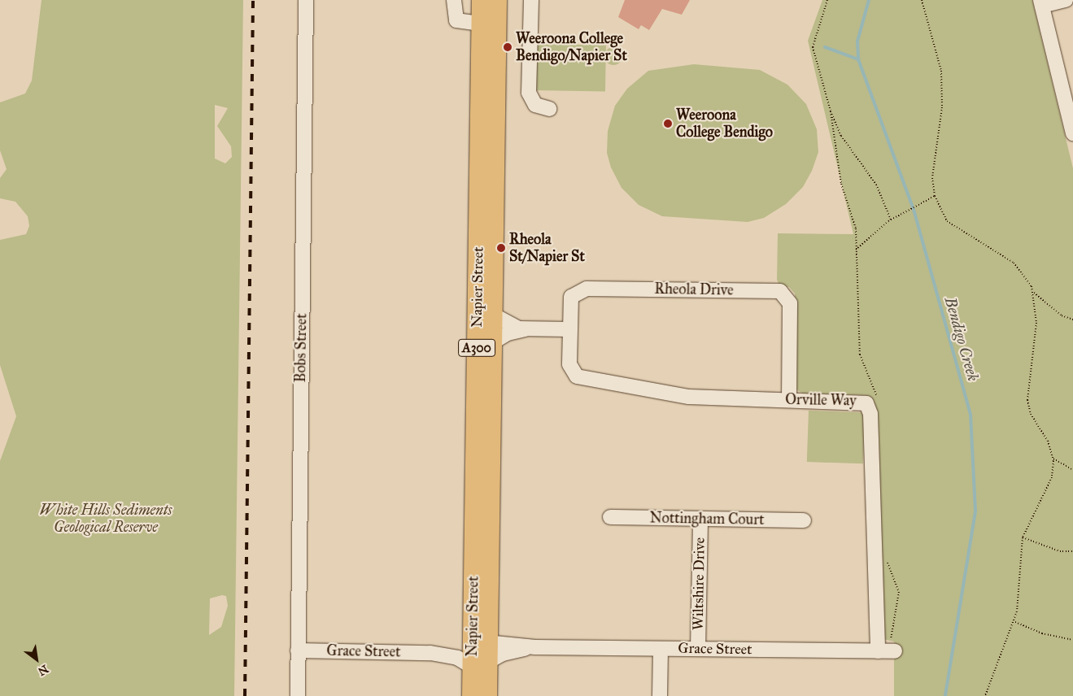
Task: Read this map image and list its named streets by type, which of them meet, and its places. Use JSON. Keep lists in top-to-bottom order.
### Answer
{
  "streets": {
    "highway": ["Napier Street", "A300"],
    "street": [
      "Rheola Drive",
      "Bobs Street",
      "Orville Way",
      "Nottingham Court",
      "Wiltshire Drive",
      "Grace Street"
    ]
  },
  "crossings": [
    ["Napier Street", "Grace Street"],
    ["Rheola Drive", "Orville Way"],
    ["Bobs Street", "Grace Street"],
    ["Orville Way", "Grace Street"],
    ["Nottingham Court", "Wiltshire Drive"],
    ["Wiltshire Drive", "Grace Street"]
  ],
  "water": ["Bendigo Creek"],
  "parks": ["White Hills Sediments Geological Reserve"],
  "places": ["Weeroona College Bendigo/Napier St", "Weeroona College Bendigo", "Rheola St/Napier St"],
  "north": "bottom right"
}
